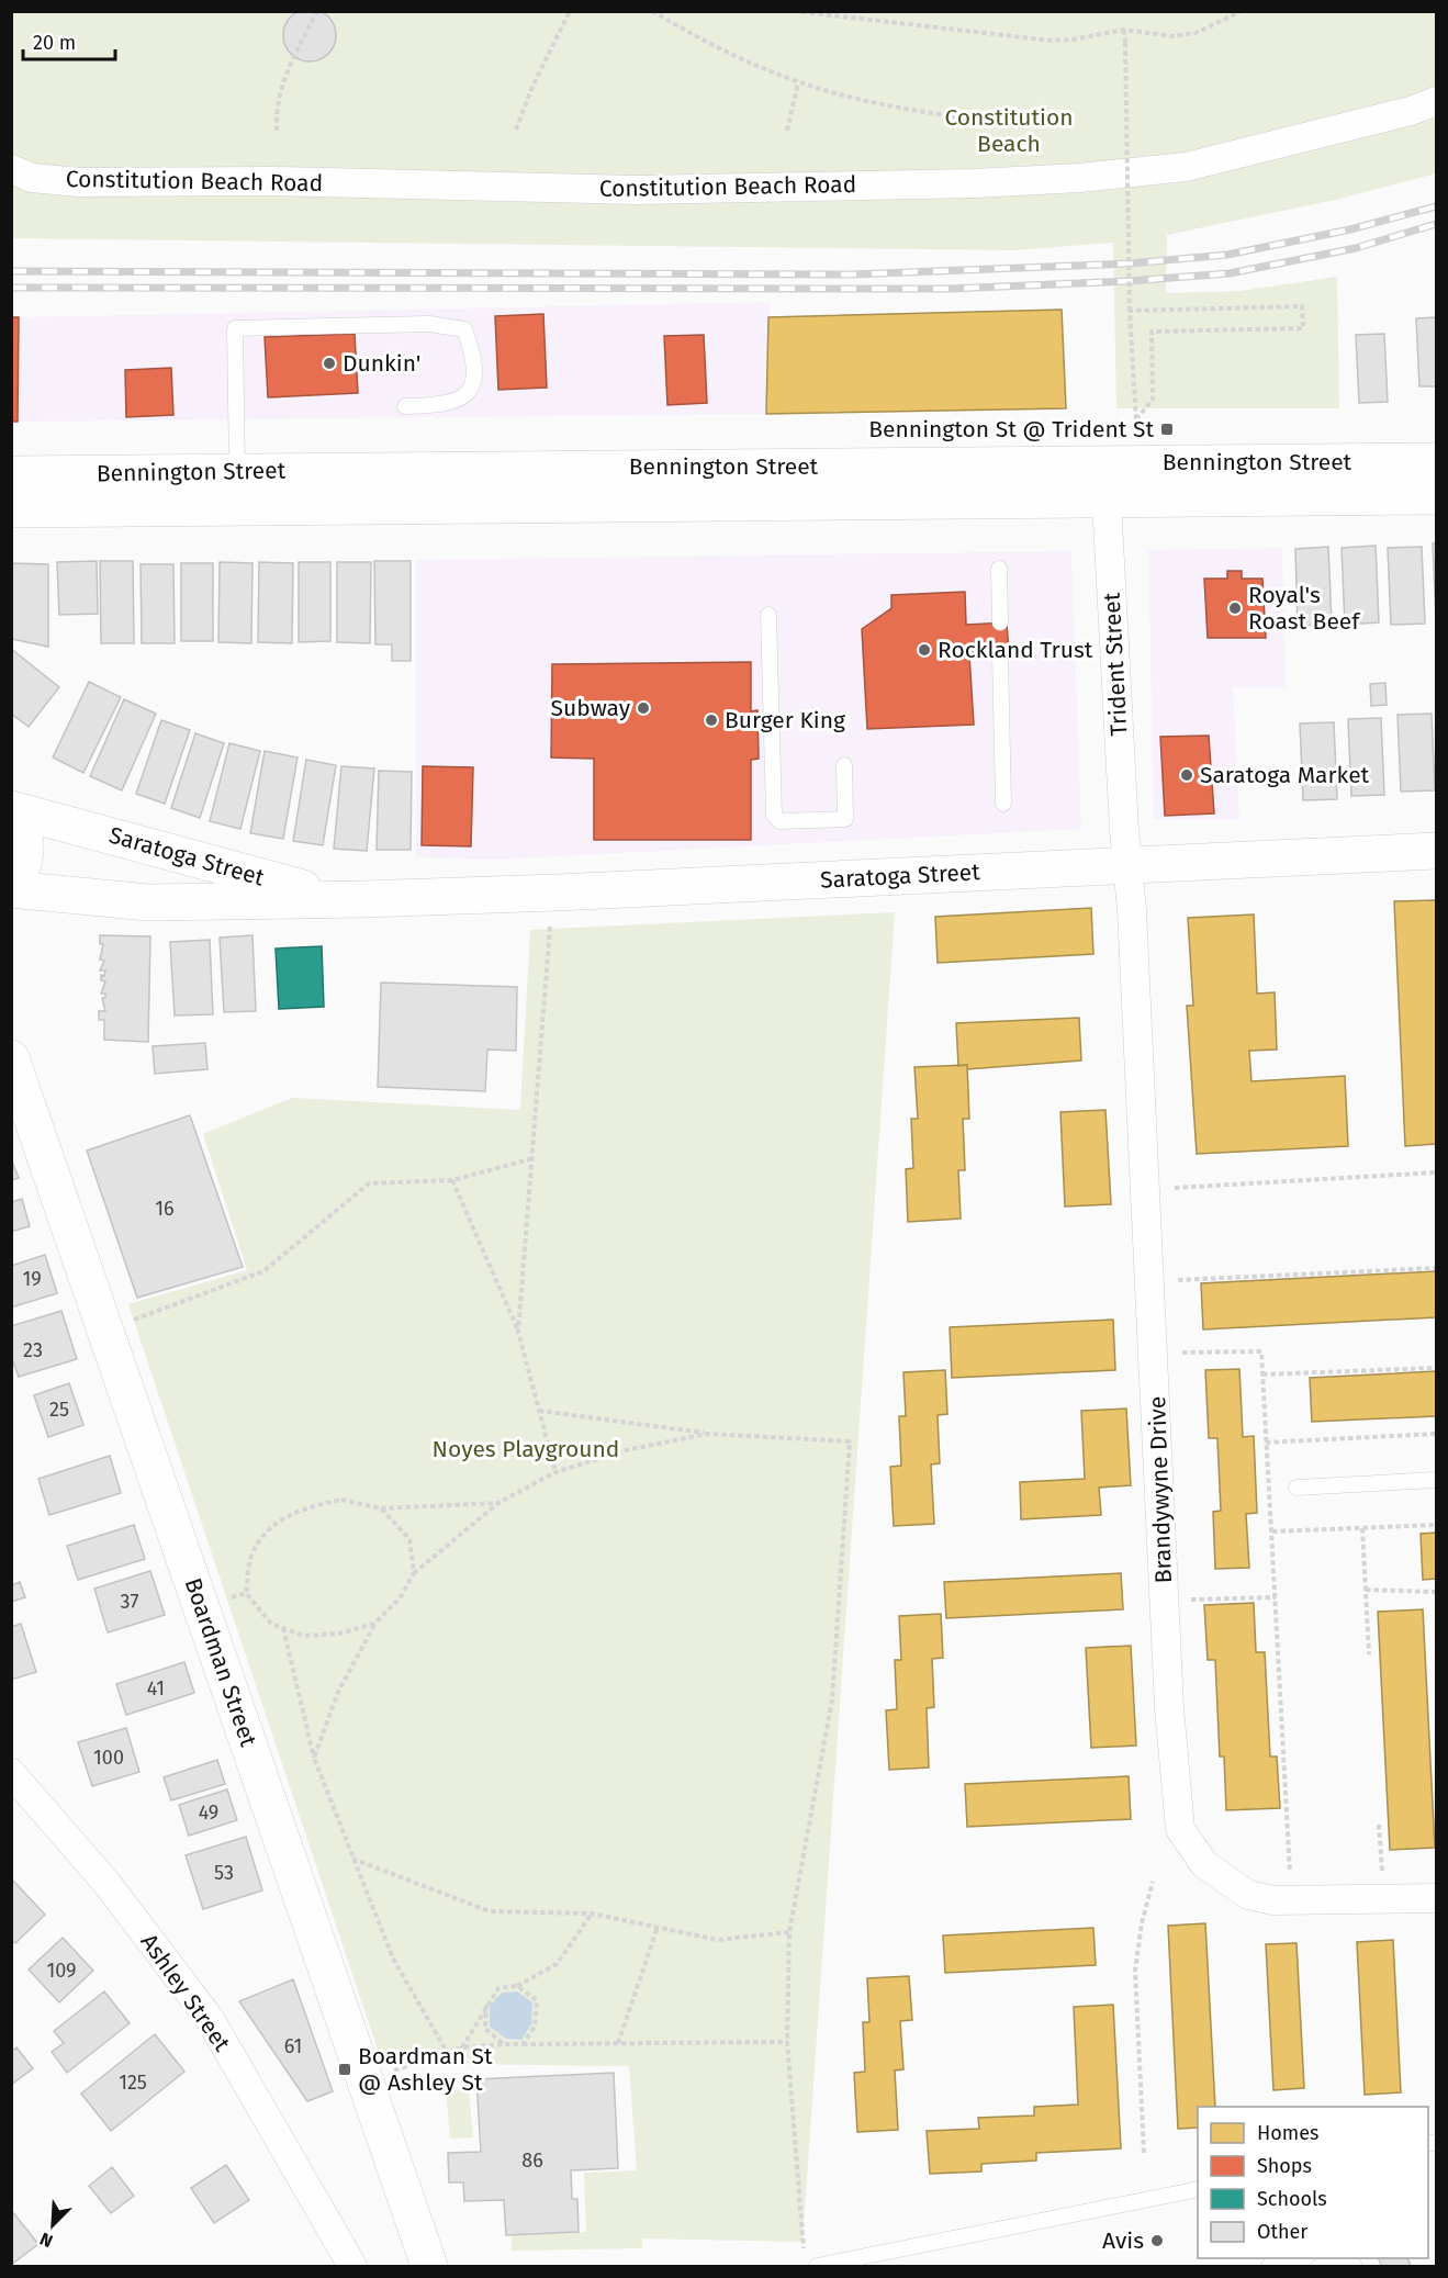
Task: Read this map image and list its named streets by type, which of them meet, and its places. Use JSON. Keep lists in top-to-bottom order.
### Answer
{
  "streets": {
    "main road": ["Bennington Street", "Saratoga Street", "Boardman Street"],
    "street": [
      "Constitution Beach Road",
      "Trident Street",
      "Brandywyne Drive",
      "Ashley Street"
    ]
  },
  "crossings": [
    ["Bennington Street", "Trident Street"],
    ["Trident Street", "Saratoga Street"],
    ["Trident Street", "Brandywyne Drive"],
    ["Saratoga Street", "Brandywyne Drive"]
  ],
  "parks": ["Constitution Beach", "Noyes Playground"],
  "places": {
    "other": [
      "Dunkin'",
      "Royal's Roast Beef",
      "Rockland Trust",
      "Subway",
      "Burger King",
      "Saratoga Market",
      "Avis"
    ],
    "transit": ["Bennington St @ Trident St", "Boardman St @ Ashley St"]
  },
  "house_numbers": [
    "16",
    "19",
    "23",
    "25",
    "37",
    "41",
    "100",
    "49",
    "53",
    "109",
    "61",
    "125",
    "86"
  ],
  "legend": [
    "Homes",
    "Shops",
    "Schools",
    "Other"
  ],
  "scale_bar": "20 m",
  "north": "bottom left"
}
